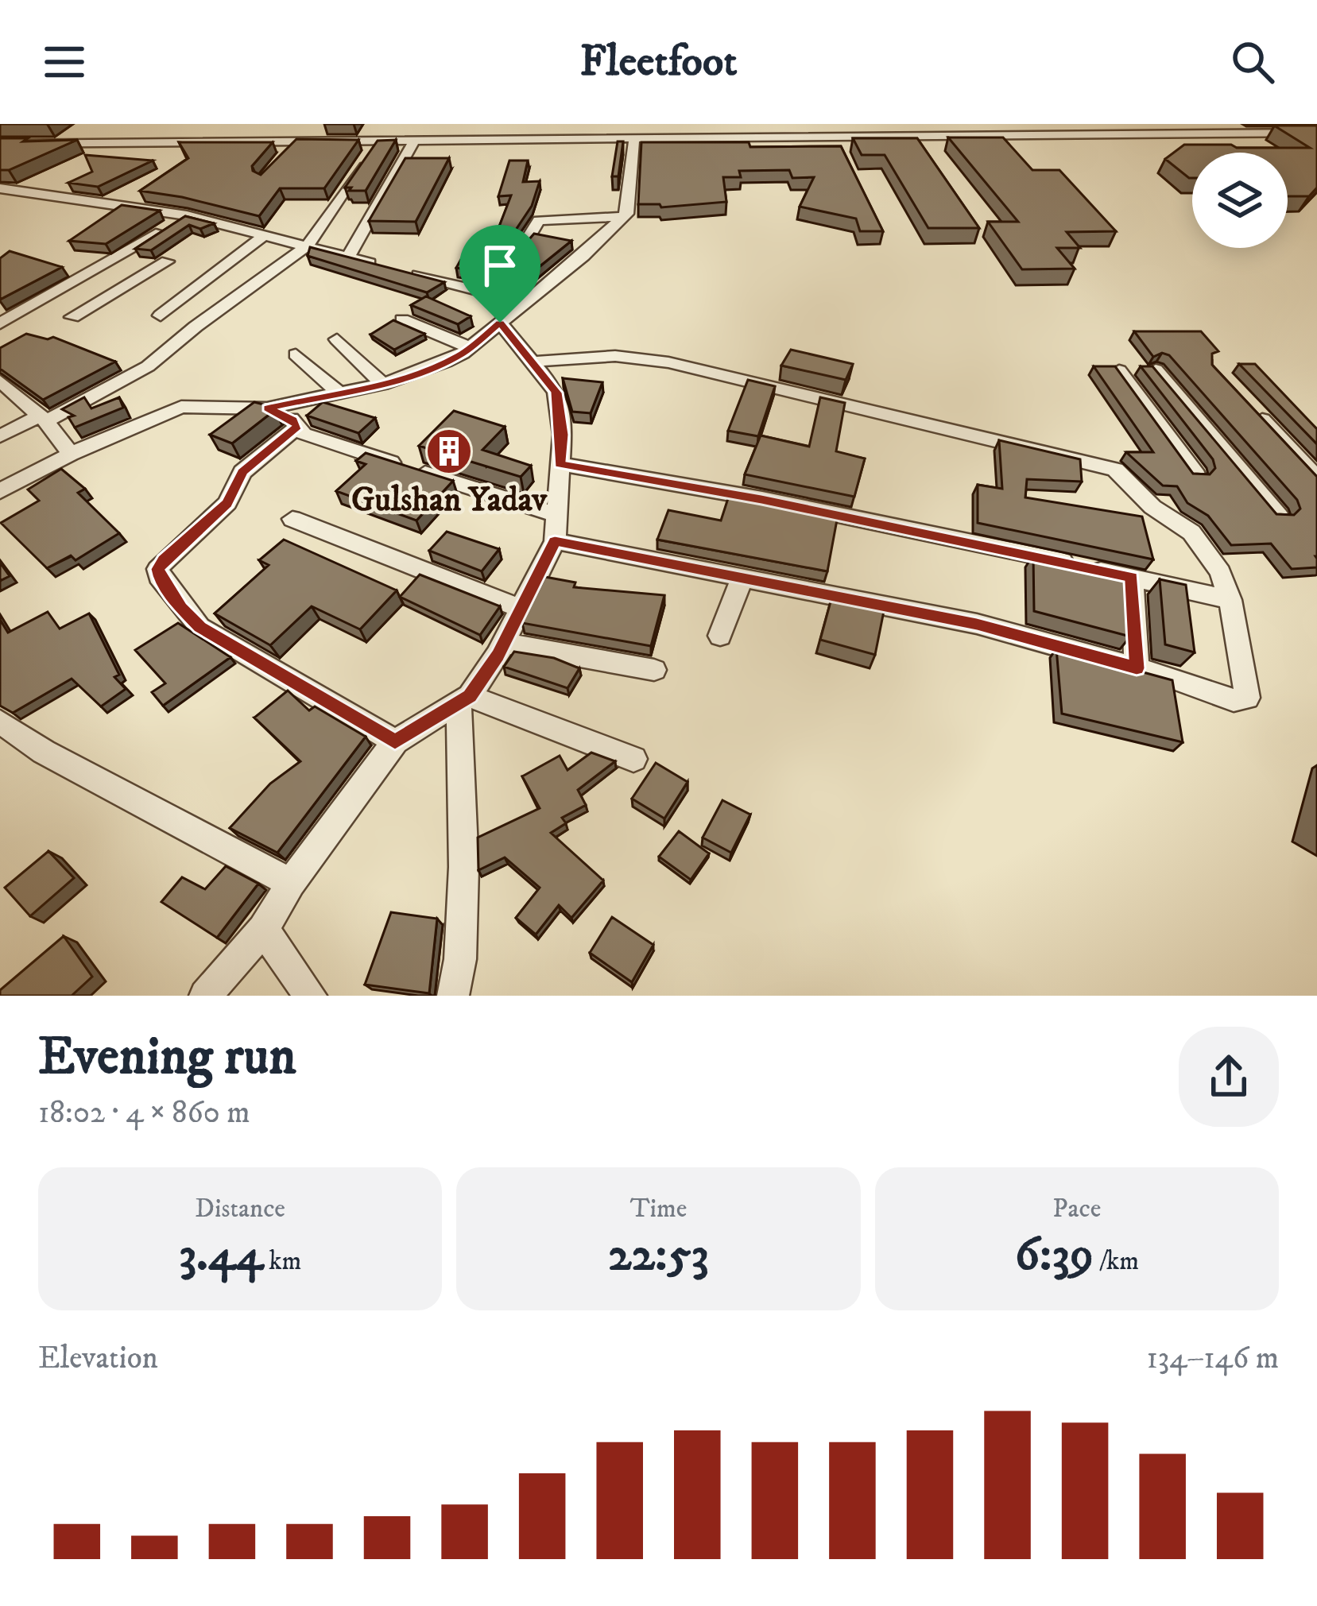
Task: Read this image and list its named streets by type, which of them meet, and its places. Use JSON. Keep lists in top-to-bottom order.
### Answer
{
  "places": {
    "building": ["Gulshan Yadav"]
  },
  "page": {
    "header": "Fleetfoot",
    "heading": ["Evening run", "18:02 · 4 × 860 m"],
    "stats": [
      ["Distance", "3.44 km"],
      ["Time", "22:53"],
      ["Pace", "6:39 /km"]
    ],
    "chart": ["Elevation", "134–146 m"]
  }
}
